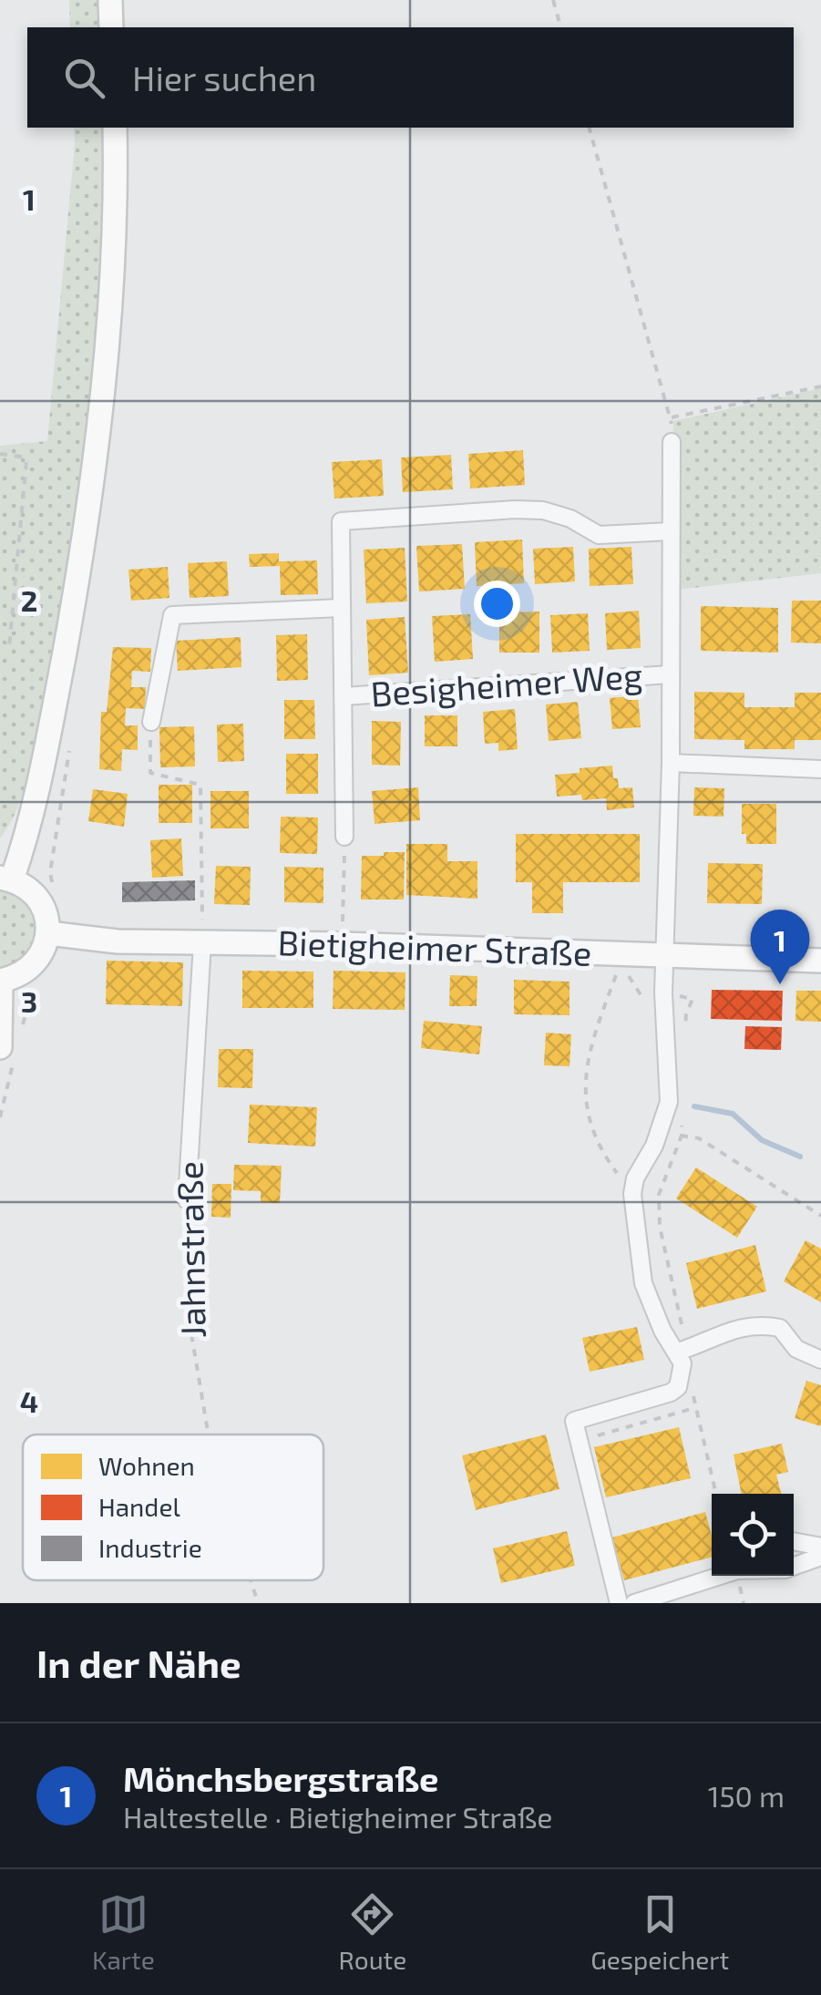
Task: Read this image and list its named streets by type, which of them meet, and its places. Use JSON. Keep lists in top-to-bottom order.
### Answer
{
  "streets": {
    "main road": ["Bietigheimer Straße"],
    "street": ["Besigheimer Weg", "Jahnstraße"]
  },
  "crossings": [
    ["Bietigheimer Straße", "Jahnstraße"]
  ],
  "legend": ["Wohnen", "Handel", "Industrie"],
  "page": {
    "search": "Hier suchen",
    "pins": "1",
    "heading": "In der Nähe",
    "list": [
      {
        "mark": "1",
        "name": "Mönchsbergstraße",
        "note": "Haltestelle · Bietigheimer Straße",
        "value": "150 m"
      }
    ],
    "nav": ["Karte", "Route", "Gespeichert"]
  },
  "grid": {
    "rows": [
      "1",
      "2",
      "3",
      "4"
    ]
  }
}
